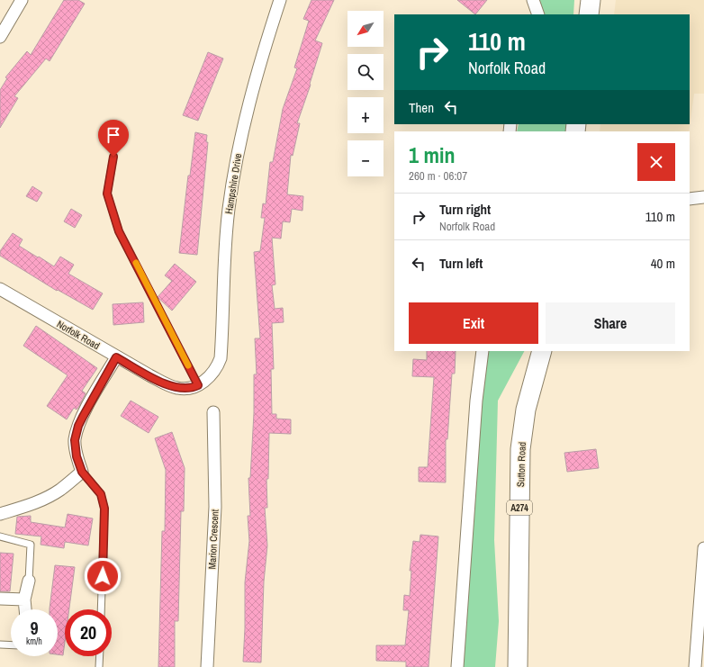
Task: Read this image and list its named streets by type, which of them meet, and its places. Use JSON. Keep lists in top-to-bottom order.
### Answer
{
  "streets": {
    "main road": ["Sutton Road", "A274"],
    "street": ["Hampshire Drive", "Norfolk Road", "Marion Crescent"]
  },
  "crossings": [
    ["Hampshire Drive", "Norfolk Road"]
  ],
  "north": "bottom left",
  "page": {
    "map_buttons": ["+", "−"],
    "turn": ["110 m", "Norfolk Road"],
    "then": "Then",
    "heading": ["1 min", "260 m · 06:07"],
    "list": [
      {
        "name": "Turn right",
        "note": "Norfolk Road",
        "value": "110 m"
      },
      {
        "name": "Turn left",
        "value": "40 m"
      }
    ],
    "buttons": ["Exit", "Share"],
    "speed": "9 km/h",
    "limit": "20"
  }
}
